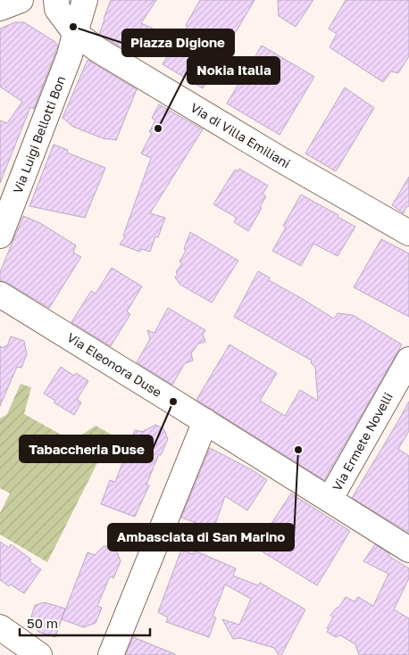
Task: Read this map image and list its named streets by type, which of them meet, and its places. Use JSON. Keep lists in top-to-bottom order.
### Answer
{
  "streets": {
    "street": [
      "Via Luigi Bellotti Bon",
      "Via di Villa Emiliani",
      "Via Eleonora Duse",
      "Via Ermete Novelli"
    ]
  },
  "crossings": [
    ["Via Luigi Bellotti Bon", "Via di Villa Emiliani"],
    ["Via Eleonora Duse", "Via Ermete Novelli"]
  ],
  "places": [
    "Piazza Digione",
    "Nokia Italia",
    "Tabaccheria Duse",
    "Ambasciata di San Marino"
  ],
  "scale_bar": "50 m"
}
